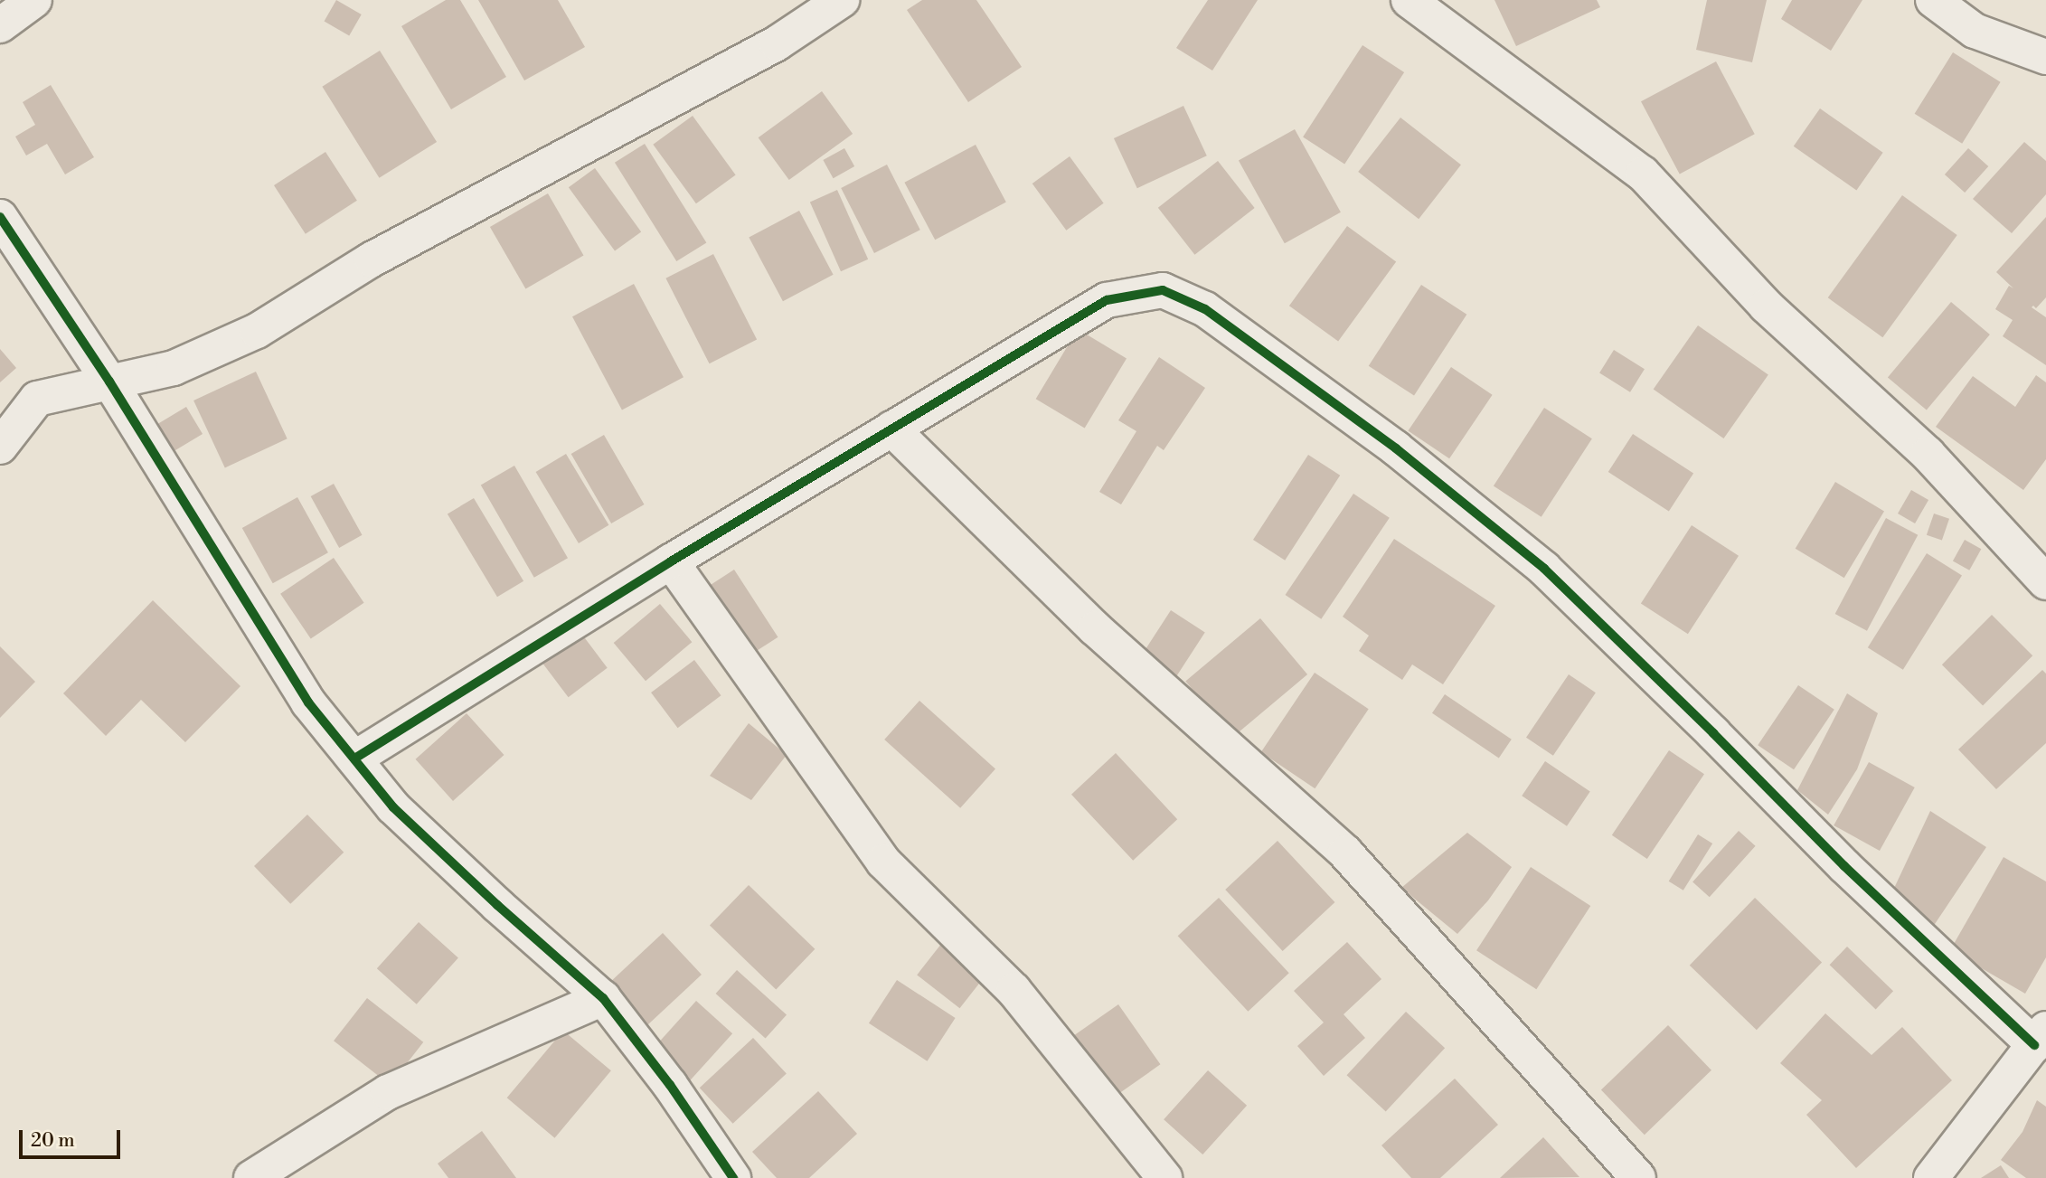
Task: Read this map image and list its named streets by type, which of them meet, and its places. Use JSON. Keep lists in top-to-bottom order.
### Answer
{
  "scale_bar": "20 m"
}
